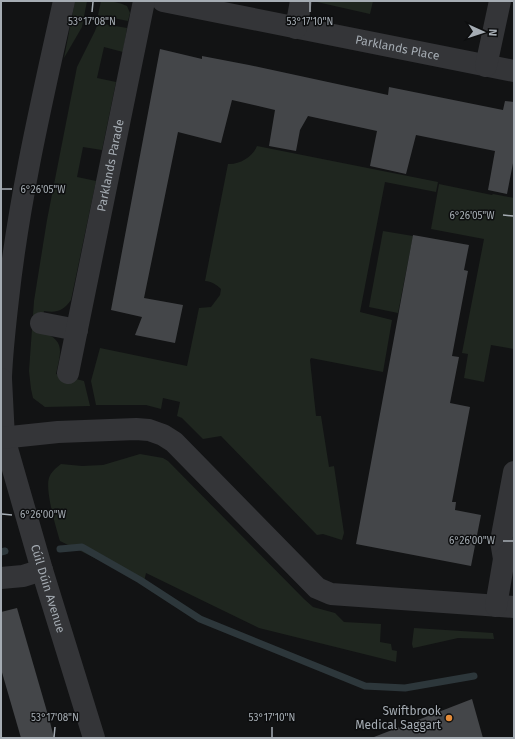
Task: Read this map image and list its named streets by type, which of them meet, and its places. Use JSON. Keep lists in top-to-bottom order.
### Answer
{
  "streets": {
    "street": ["Parklands Place", "Parklands Parade", "Cúil Dúin Avenue"]
  },
  "places": ["Swiftbrook Medical Saggart"],
  "north": "right",
  "coordinates": [
    "53°17'08\"N",
    "53°17'10\"N",
    "6°26'05\"W",
    "6°26'00\"W"
  ]
}
